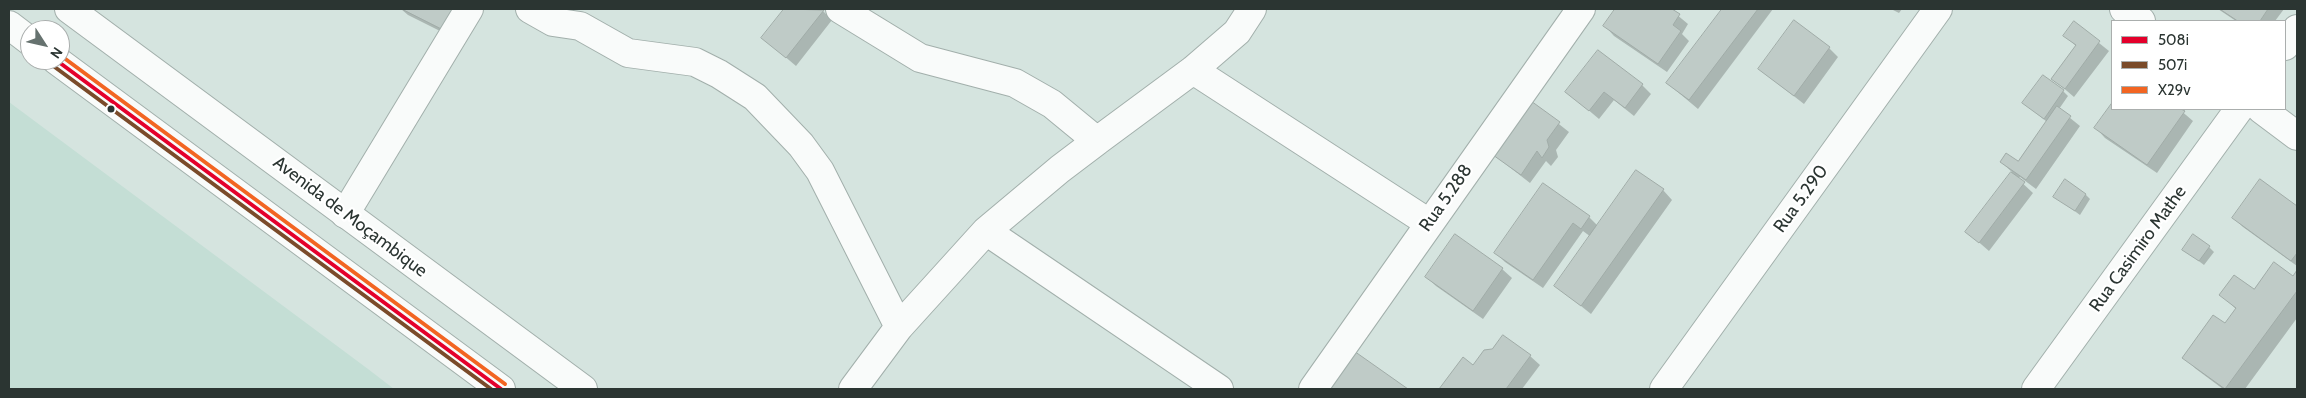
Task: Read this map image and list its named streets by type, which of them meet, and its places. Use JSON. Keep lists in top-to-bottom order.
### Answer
{
  "streets": {
    "main road": [
      "Rua 5.288",
      "Rua 5.290",
      "Avenida de Moçambique",
      "Rua Casimiro Mathe"
    ]
  },
  "lines": ["transit line X29v", "transit line 508i", "transit line 507i"],
  "legend": ["508i", "507i", "X29v"],
  "north": "bottom right"
}
